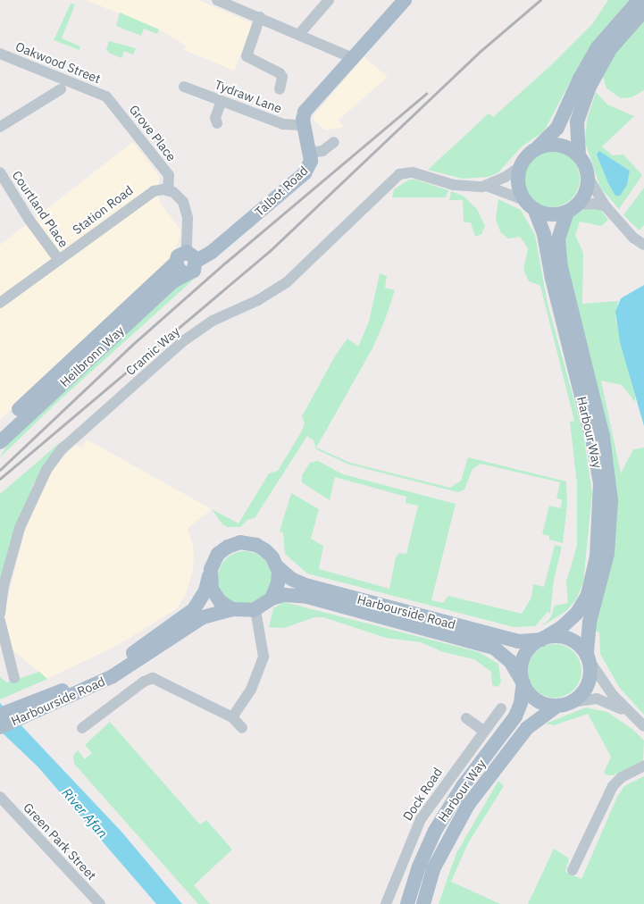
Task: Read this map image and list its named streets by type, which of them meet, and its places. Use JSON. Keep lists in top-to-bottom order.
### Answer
{
  "streets": {
    "main road": [
      "Talbot Road",
      "Heilbronn Way",
      "Harbour Way",
      "Harbourside Road"
    ],
    "street": [
      "Oakwood Street",
      "Tydraw Lane",
      "Grove Place",
      "Courtland Place",
      "Station Road",
      "Cramic Way",
      "Dock Road",
      "Green Park Street"
    ]
  },
  "crossings": [
    ["Oakwood Street", "Grove Place"],
    ["Tydraw Lane", "Talbot Road"],
    ["Grove Place", "Station Road"],
    ["Talbot Road", "Heilbronn Way"],
    ["Courtland Place", "Station Road"],
    ["Harbour Way", "Harbourside Road"]
  ],
  "water": ["River Afan"]
}
